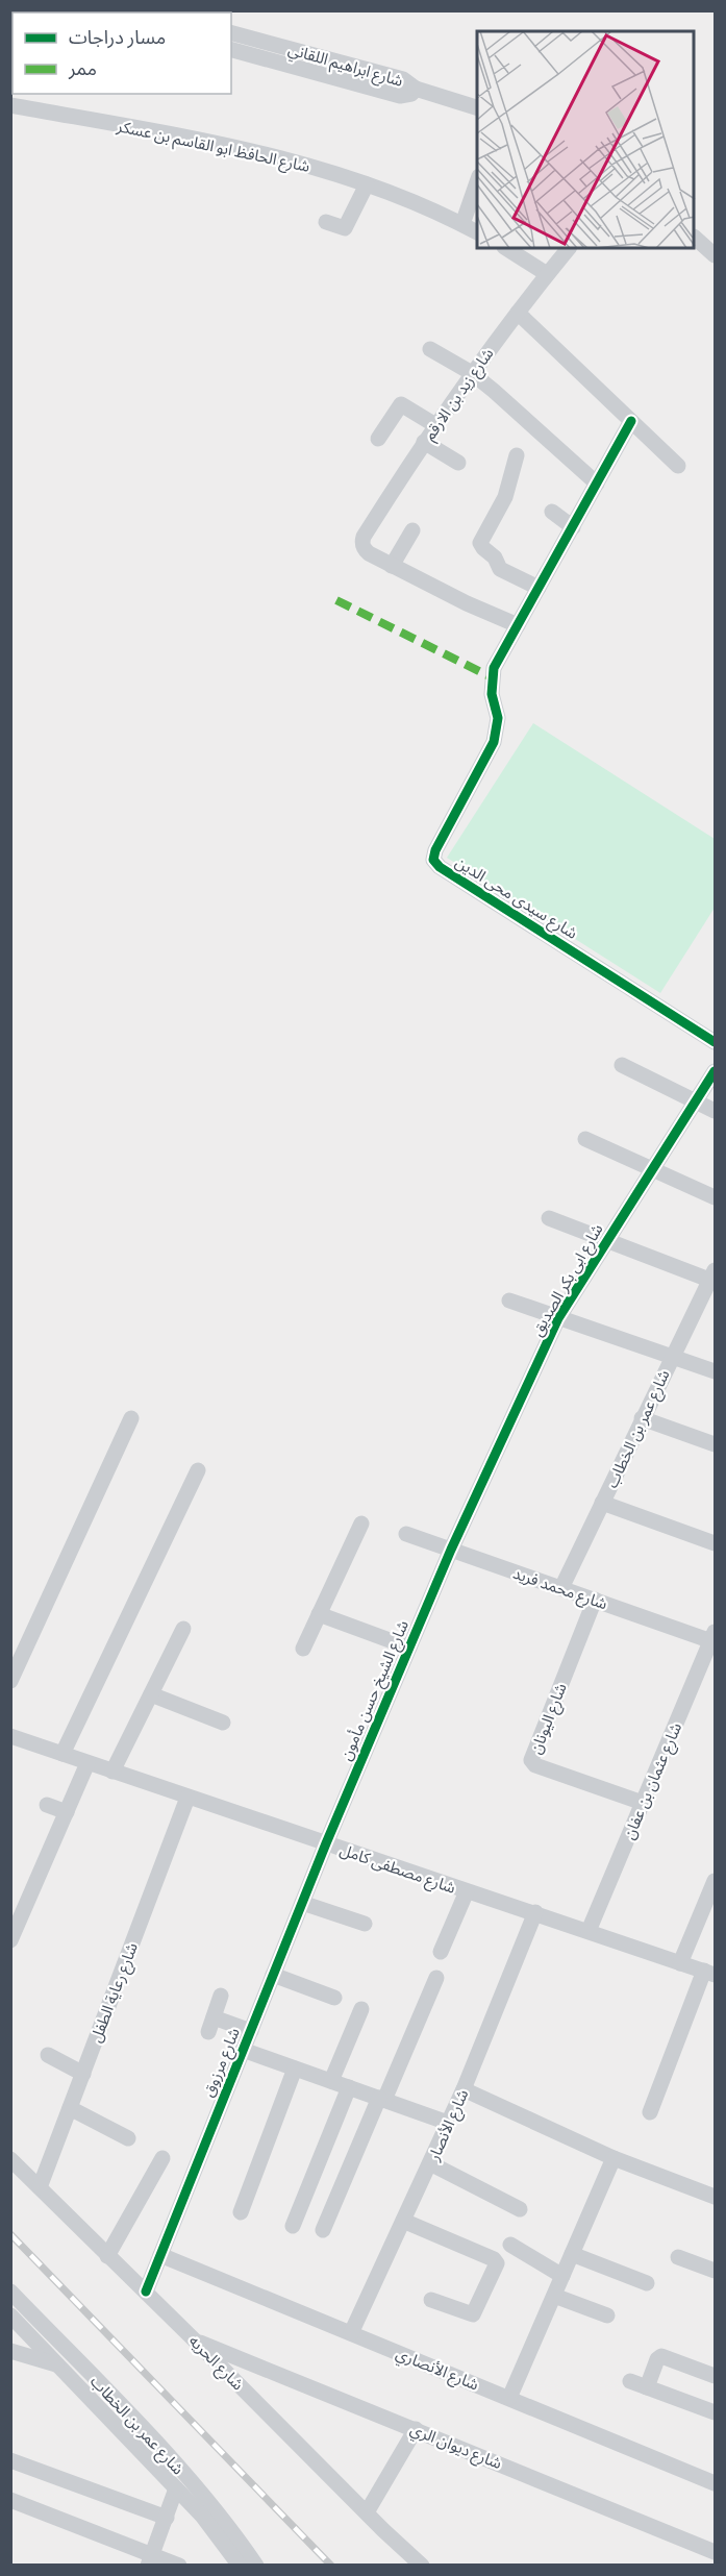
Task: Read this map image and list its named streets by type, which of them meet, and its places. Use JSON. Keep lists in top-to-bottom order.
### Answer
{
  "streets": {
    "street": [
      "شارع ابراهيم اللقاني",
      "شارع الحافظ ابو القاسم بن عسكر",
      "شارع زيد بن الارقم",
      "شارع سيدى محى الدين",
      "شارع ابى بكر الصديق",
      "شارع عمر بن الخطاب",
      "شارع محمد فريد",
      "شارع الشيخ حسن مأمون",
      "شارع اليونان",
      "شارع عثمان بن عفان",
      "شارع مصطفى كامل",
      "شارع رعاية الطفل",
      "شارع مرزوق",
      "شارع الأنصار",
      "شارع الحريه",
      "شارع الأنصاري",
      "شارع ديوان الري"
    ]
  },
  "crossings": [
    ["شارع ابى بكر الصديق", "شارع محمد فريد"],
    ["شارع ابى بكر الصديق", "شارع الشيخ حسن مأمون"],
    ["شارع عمر بن الخطاب", "شارع محمد فريد"],
    ["شارع محمد فريد", "شارع الشيخ حسن مأمون"],
    ["شارع محمد فريد", "شارع اليونان"],
    ["شارع محمد فريد", "شارع عثمان بن عفان"],
    ["شارع الشيخ حسن مأمون", "شارع مصطفى كامل"],
    ["شارع الشيخ حسن مأمون", "شارع مرزوق"],
    ["شارع اليونان", "شارع عثمان بن عفان"],
    ["شارع عثمان بن عفان", "شارع مصطفى كامل"],
    ["شارع مصطفى كامل", "شارع رعاية الطفل"],
    ["شارع مصطفى كامل", "شارع مرزوق"],
    ["شارع مصطفى كامل", "شارع الأنصار"],
    ["شارع رعاية الطفل", "شارع الحريه"],
    ["شارع مرزوق", "شارع الحريه"],
    ["شارع مرزوق", "شارع الأنصاري"],
    ["شارع الأنصار", "شارع الأنصاري"],
    ["شارع الحريه", "شارع ديوان الري"]
  ],
  "legend": ["مسار دراجات", "ممر"]
}
